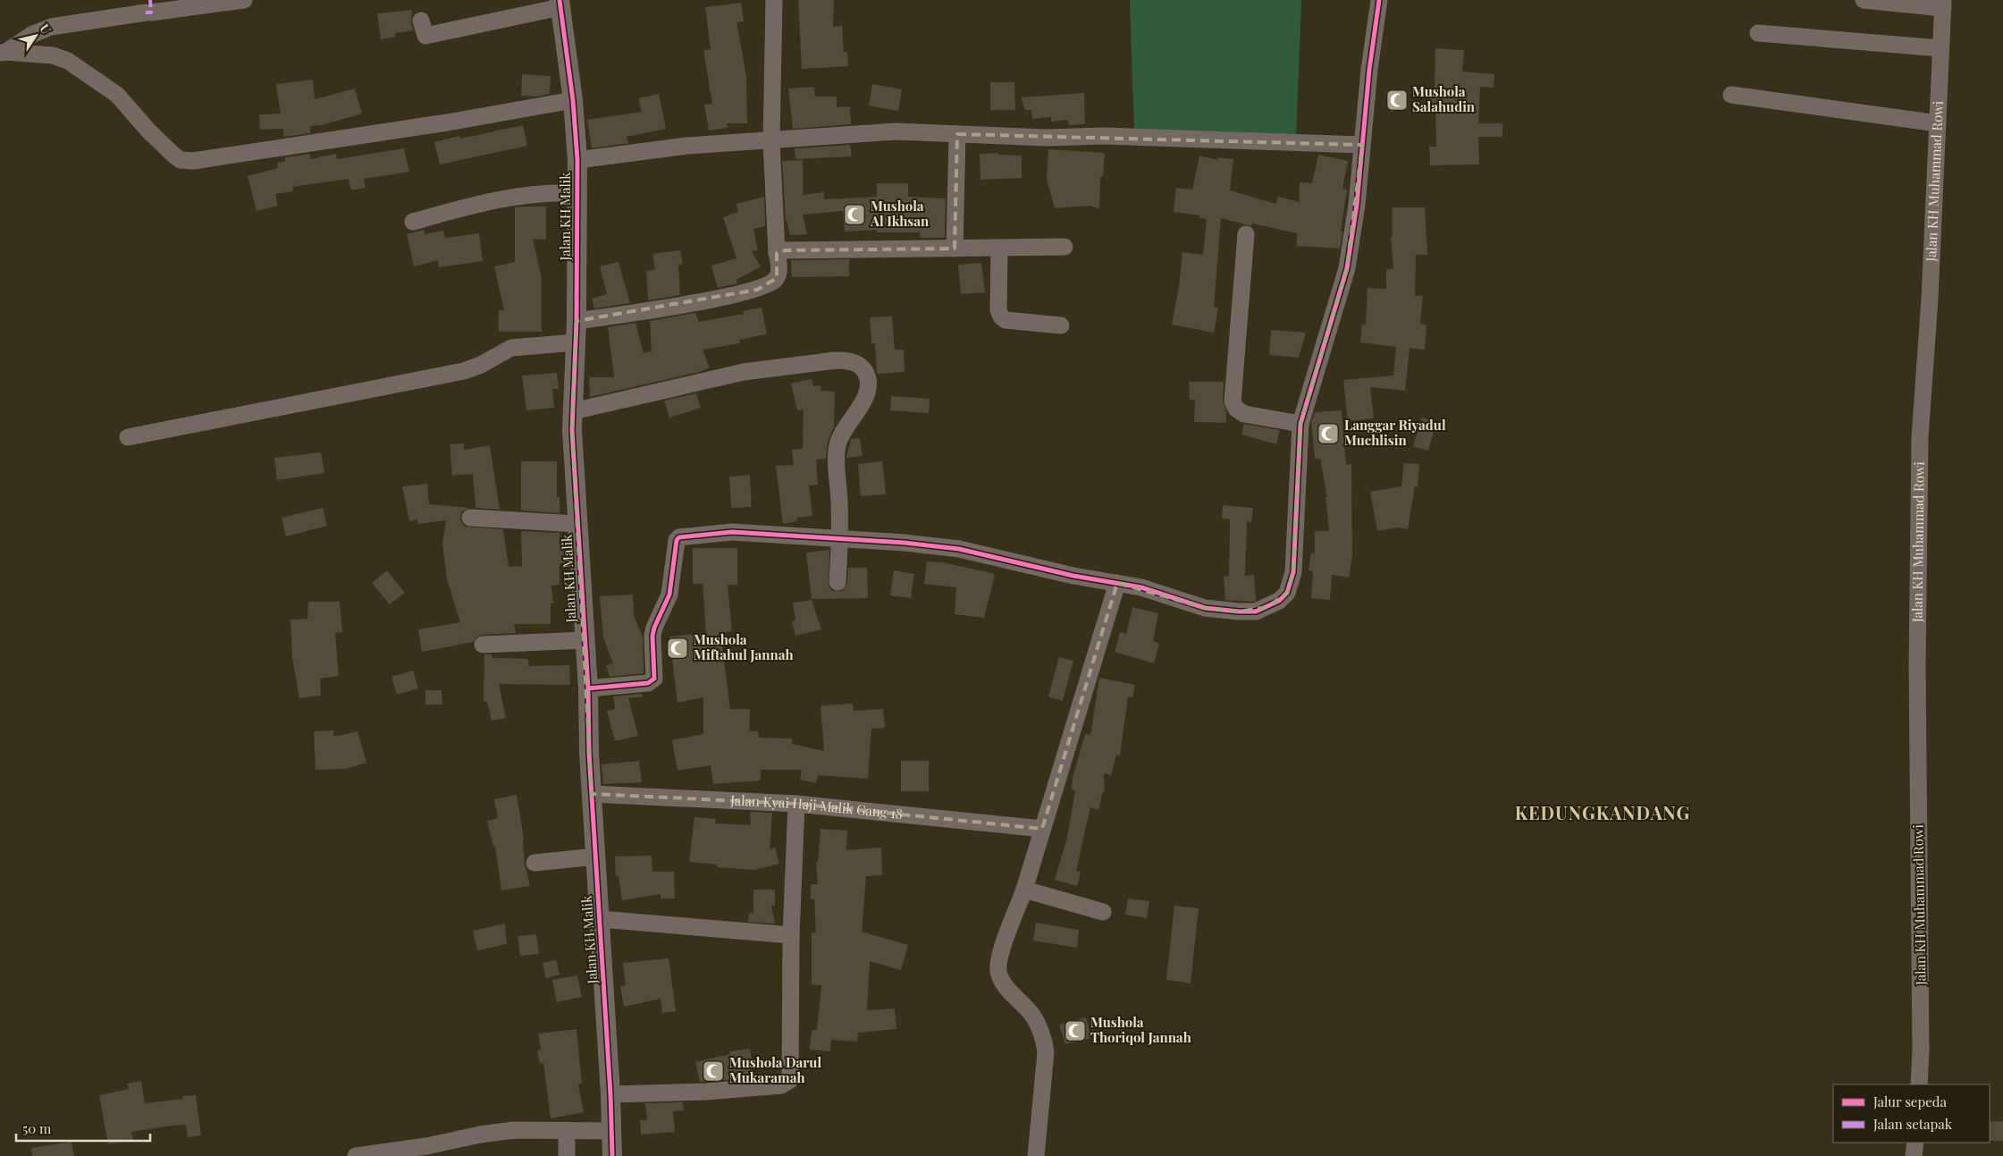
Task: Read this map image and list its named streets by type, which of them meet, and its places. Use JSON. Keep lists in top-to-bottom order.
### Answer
{
  "streets": {
    "street": ["Jalan KH Muhammad Rowi", "Jalan KH Malik", "Jalan Kyai Haji Malik Gang 18"]
  },
  "crossings": [
    ["Jalan KH Malik", "Jalan Kyai Haji Malik Gang 18"]
  ],
  "districts": ["KEDUNGKANDANG"],
  "places": {
    "mosque": [
      "Mushola Salahudin",
      "Mushola Al Ikhsan",
      "Langgar Riyadul Muchlisin",
      "Mushola Miftahul Jannah",
      "Mushola Thoriqol Jannah",
      "Mushola Darul Mukaramah"
    ]
  },
  "legend": ["Jalur sepeda", "Jalan setapak"],
  "scale_bar": "50 m",
  "north": "top right"
}
